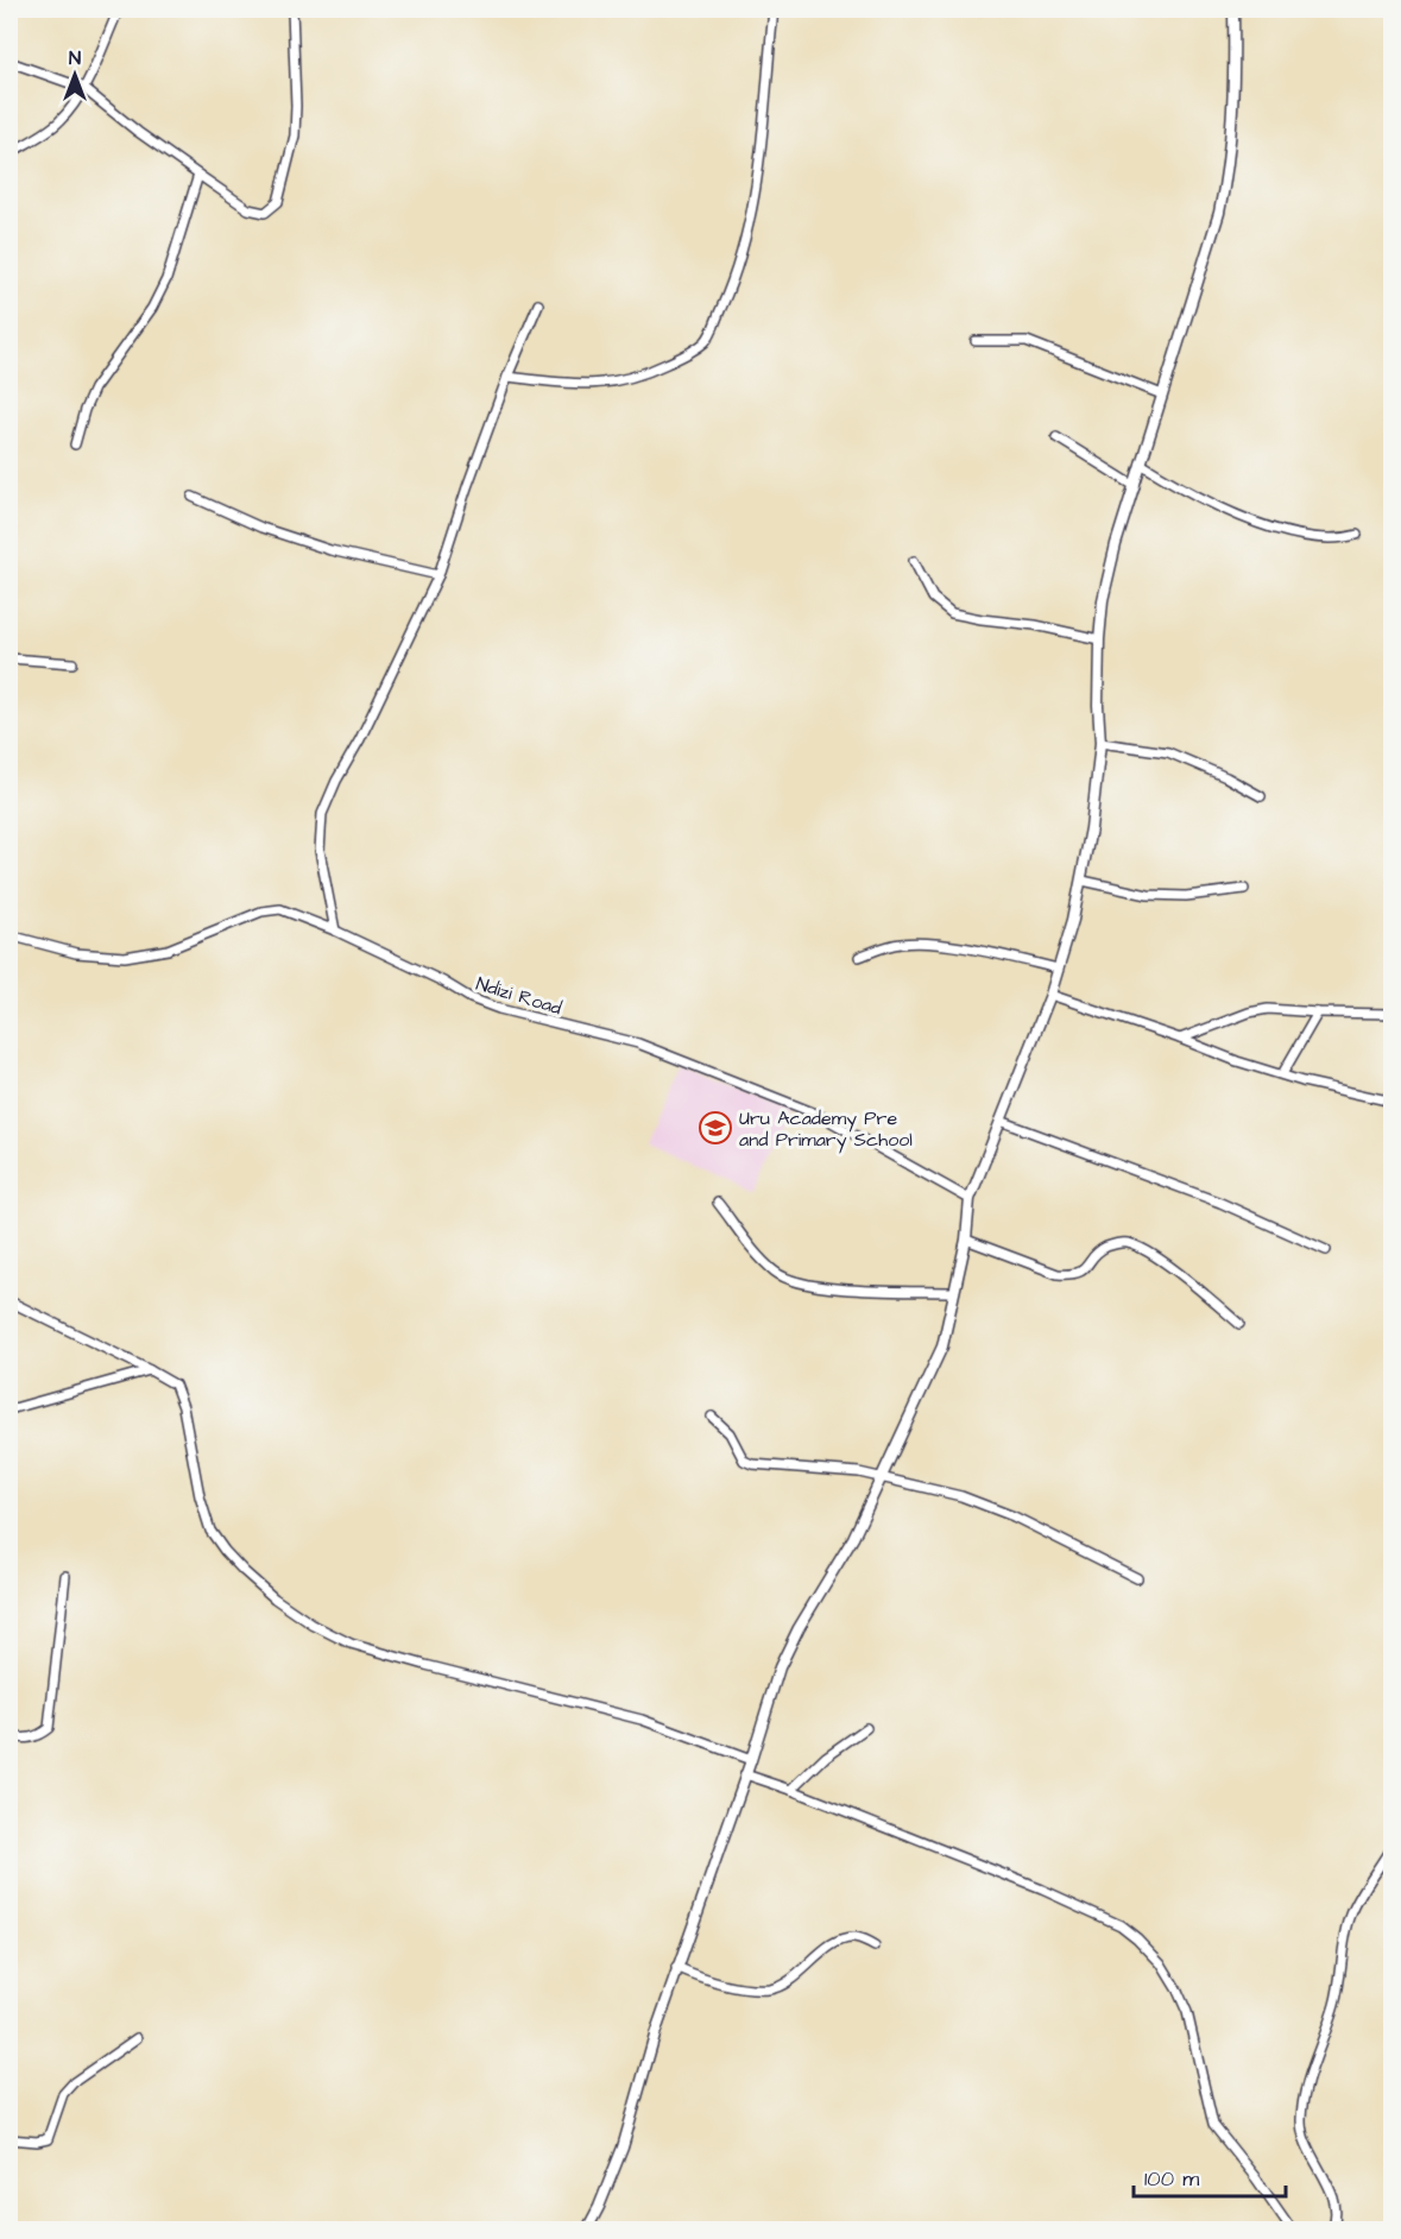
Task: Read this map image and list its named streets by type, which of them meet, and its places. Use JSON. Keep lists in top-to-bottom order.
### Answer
{
  "streets": {
    "street": ["Ndizi Road"]
  },
  "places": {
    "school or university": ["Uru Academy Pre and Primary School"]
  },
  "scale_bar": "100 m",
  "north": "top"
}
